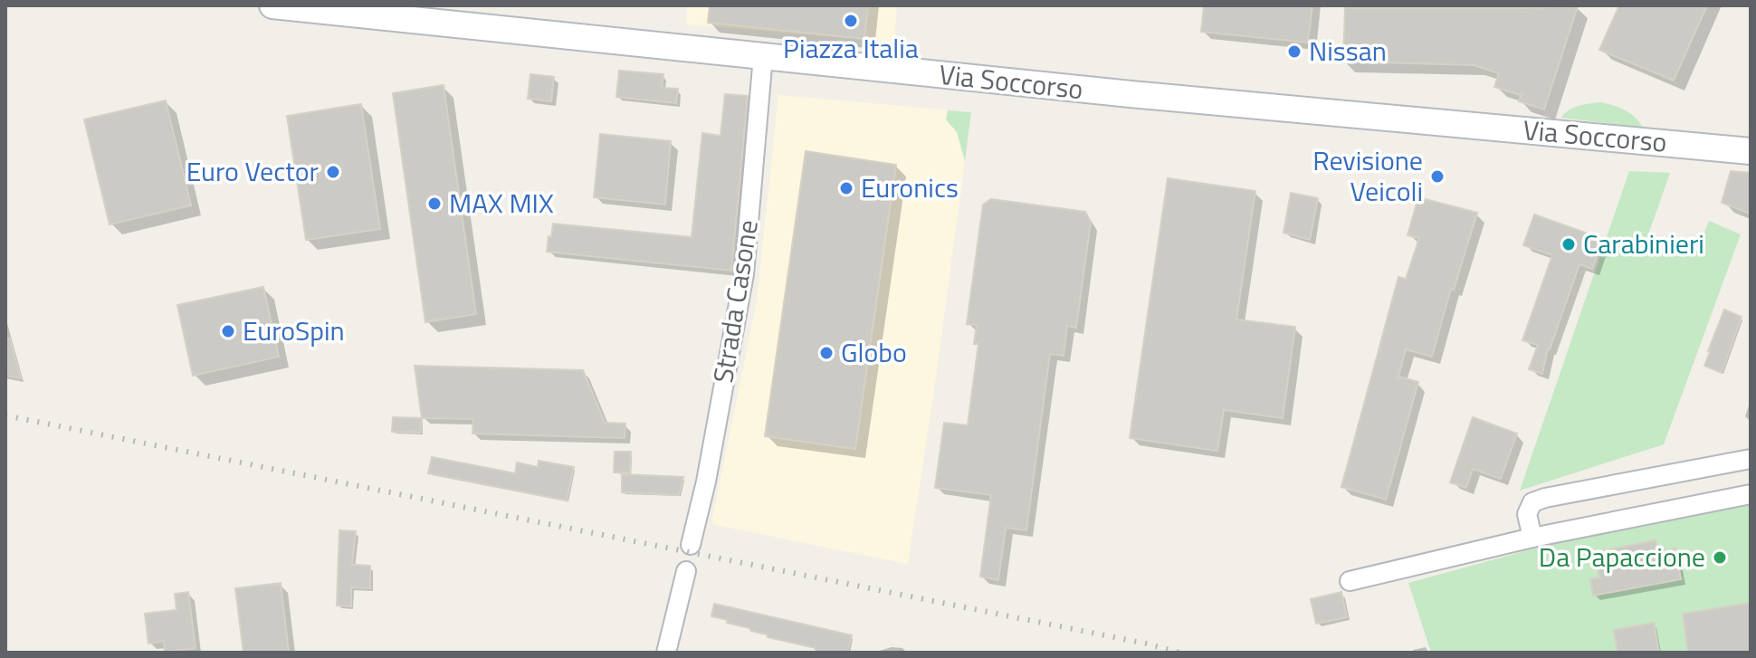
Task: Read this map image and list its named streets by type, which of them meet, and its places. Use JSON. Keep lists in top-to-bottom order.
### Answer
{
  "streets": {
    "main road": ["Via Soccorso"],
    "street": ["Strada Casone"]
  },
  "crossings": [
    ["Via Soccorso", "Strada Casone"]
  ],
  "places": [
    "Piazza Italia",
    "Nissan",
    "Euro Vector",
    "Revisione Veicoli",
    "Euronics",
    "MAX MIX",
    "Carabinieri",
    "EuroSpin",
    "Globo",
    "Da Papaccione"
  ]
}
